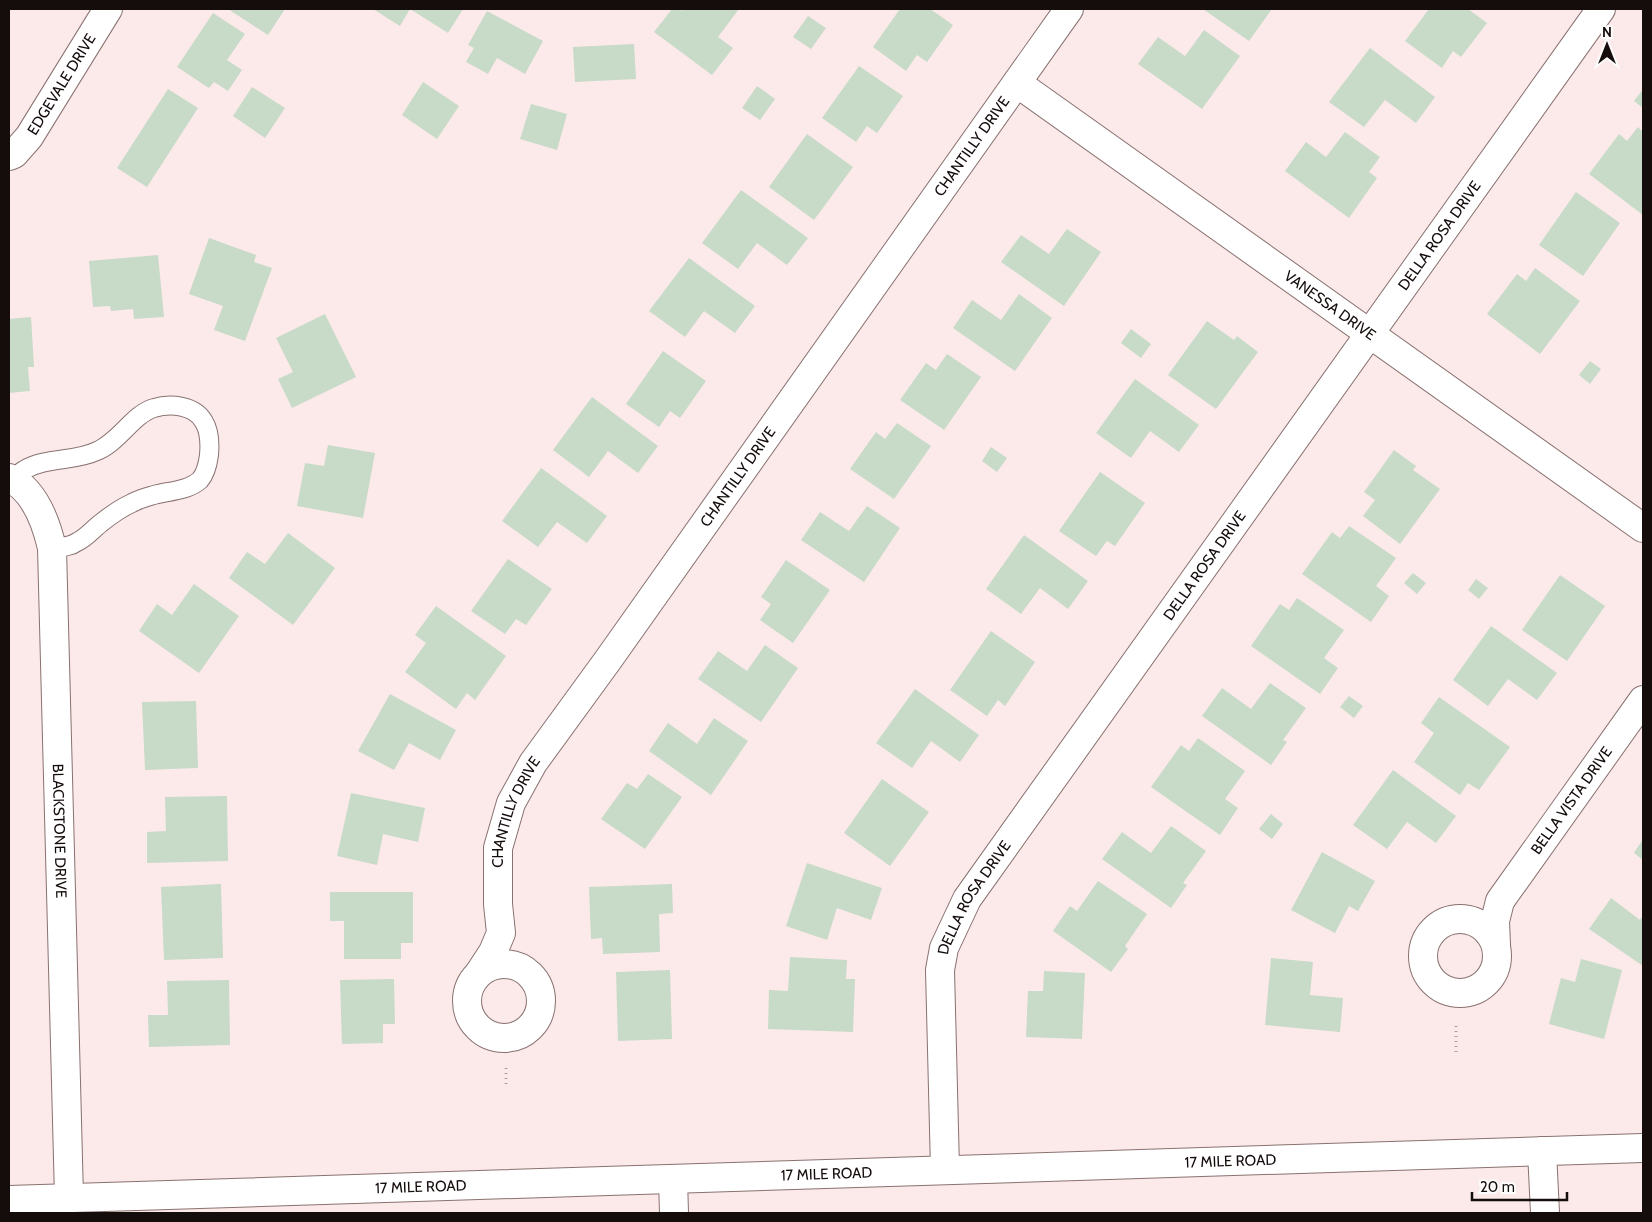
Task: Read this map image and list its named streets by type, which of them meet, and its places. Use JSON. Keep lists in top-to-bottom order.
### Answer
{
  "streets": {
    "street": [
      "EDGEVALE DRIVE",
      "CHANTILLY DRIVE",
      "DELLA ROSA DRIVE",
      "VANESSA DRIVE",
      "BELLA VISTA DRIVE",
      "BLACKSTONE DRIVE",
      "17 MILE ROAD"
    ]
  },
  "crossings": [
    ["CHANTILLY DRIVE", "VANESSA DRIVE"],
    ["DELLA ROSA DRIVE", "VANESSA DRIVE"],
    ["DELLA ROSA DRIVE", "17 MILE ROAD"],
    ["BLACKSTONE DRIVE", "17 MILE ROAD"]
  ],
  "scale_bar": "20 m",
  "north": "top"
}
